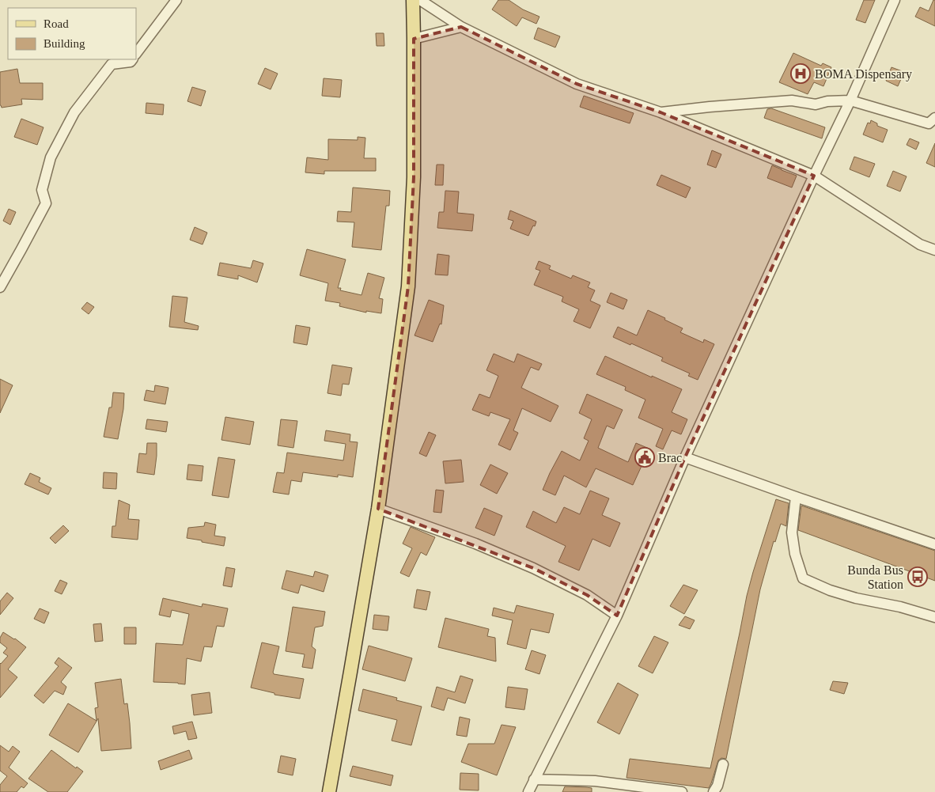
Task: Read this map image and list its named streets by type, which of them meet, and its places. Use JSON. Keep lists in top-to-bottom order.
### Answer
{
  "places": {
    "hospital": ["BOMA Dispensary"],
    "public building": ["Brac"],
    "bus stop": ["Bunda Bus Station"]
  },
  "legend": ["Road", "Building"]
}
